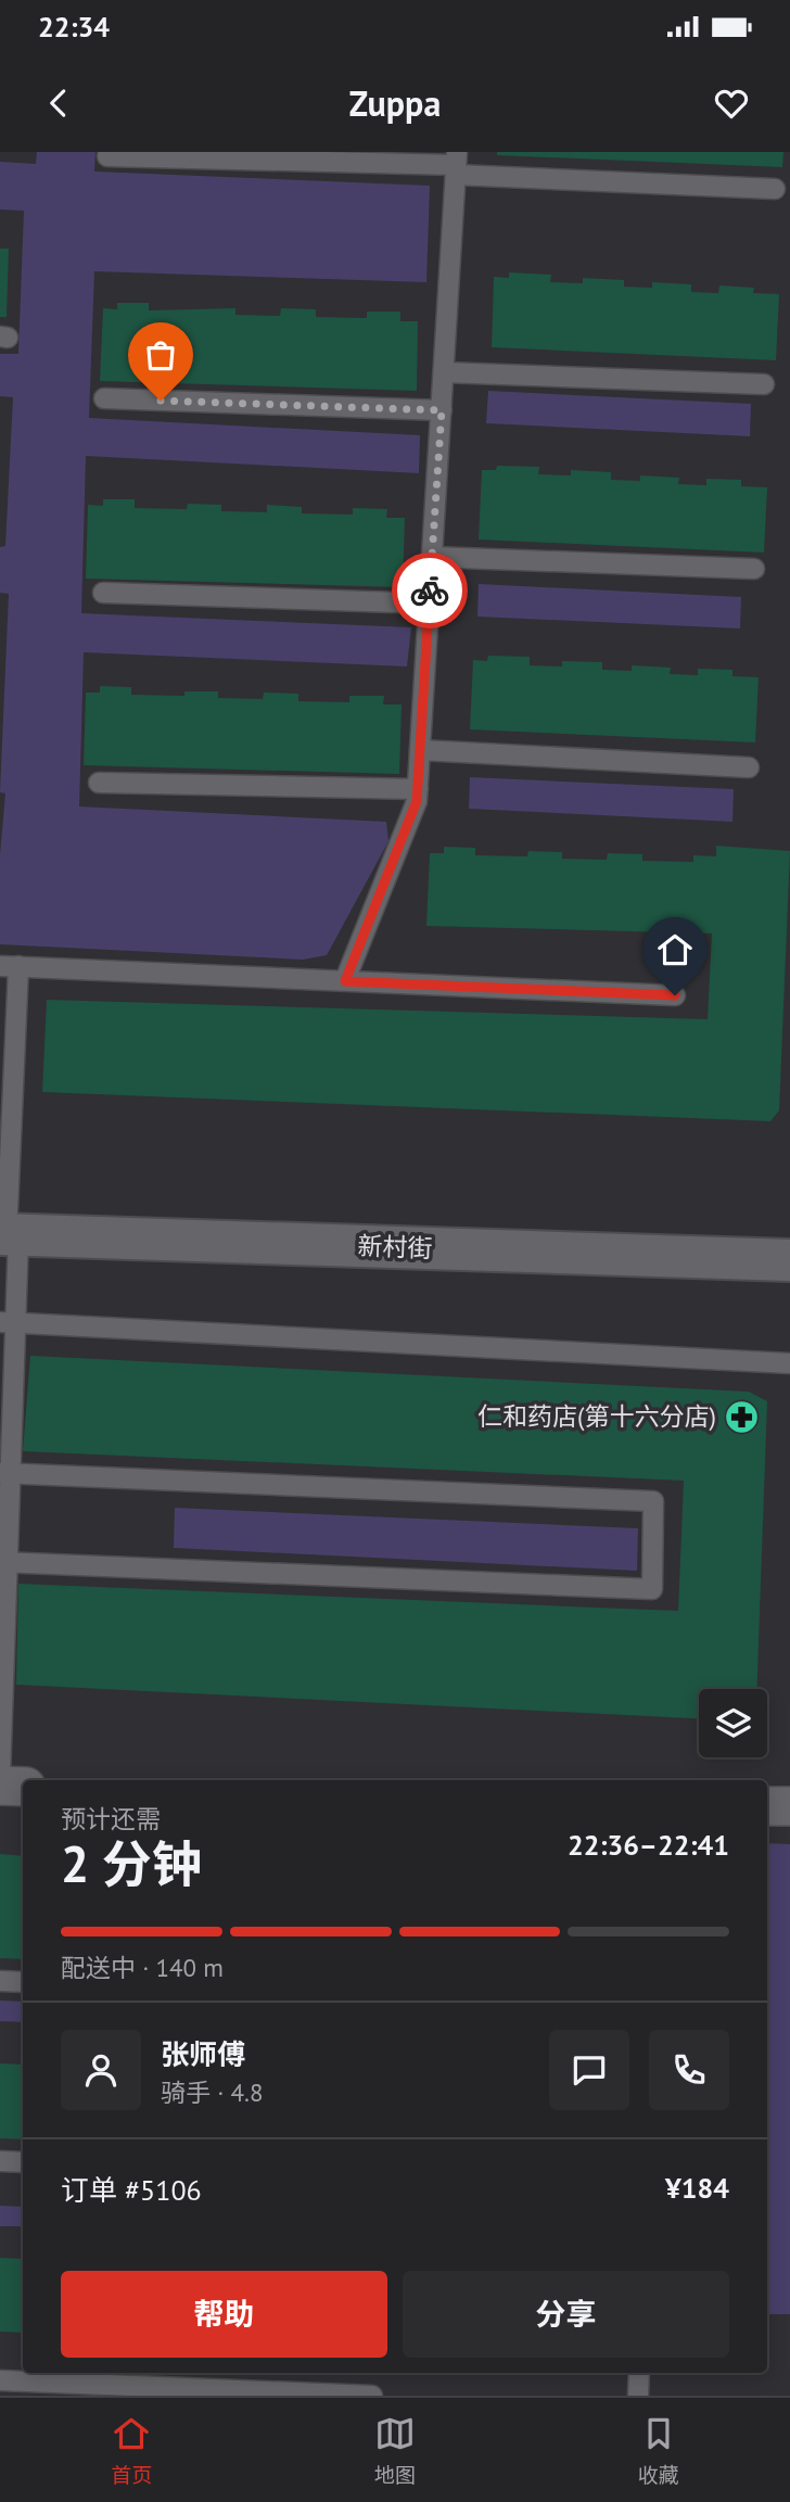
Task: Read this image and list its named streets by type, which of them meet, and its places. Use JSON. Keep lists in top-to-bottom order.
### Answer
{
  "streets": {
    "street": ["新村街"]
  },
  "places": {
    "pharmacy": ["仁和药店(第十六分店)"]
  },
  "page": {
    "status": "22:34",
    "header": "Zuppa",
    "heading": ["2 分钟", "预计还需", "22:36–22:41"],
    "panel": [
      "张师傅",
      "骑手 · 4.8",
      "订单 #5106",
      "¥184"
    ],
    "bar": "配送中 · 140 m",
    "buttons": ["帮助", "分享"],
    "tabs": ["首页", "地图", "收藏"]
  }
}
